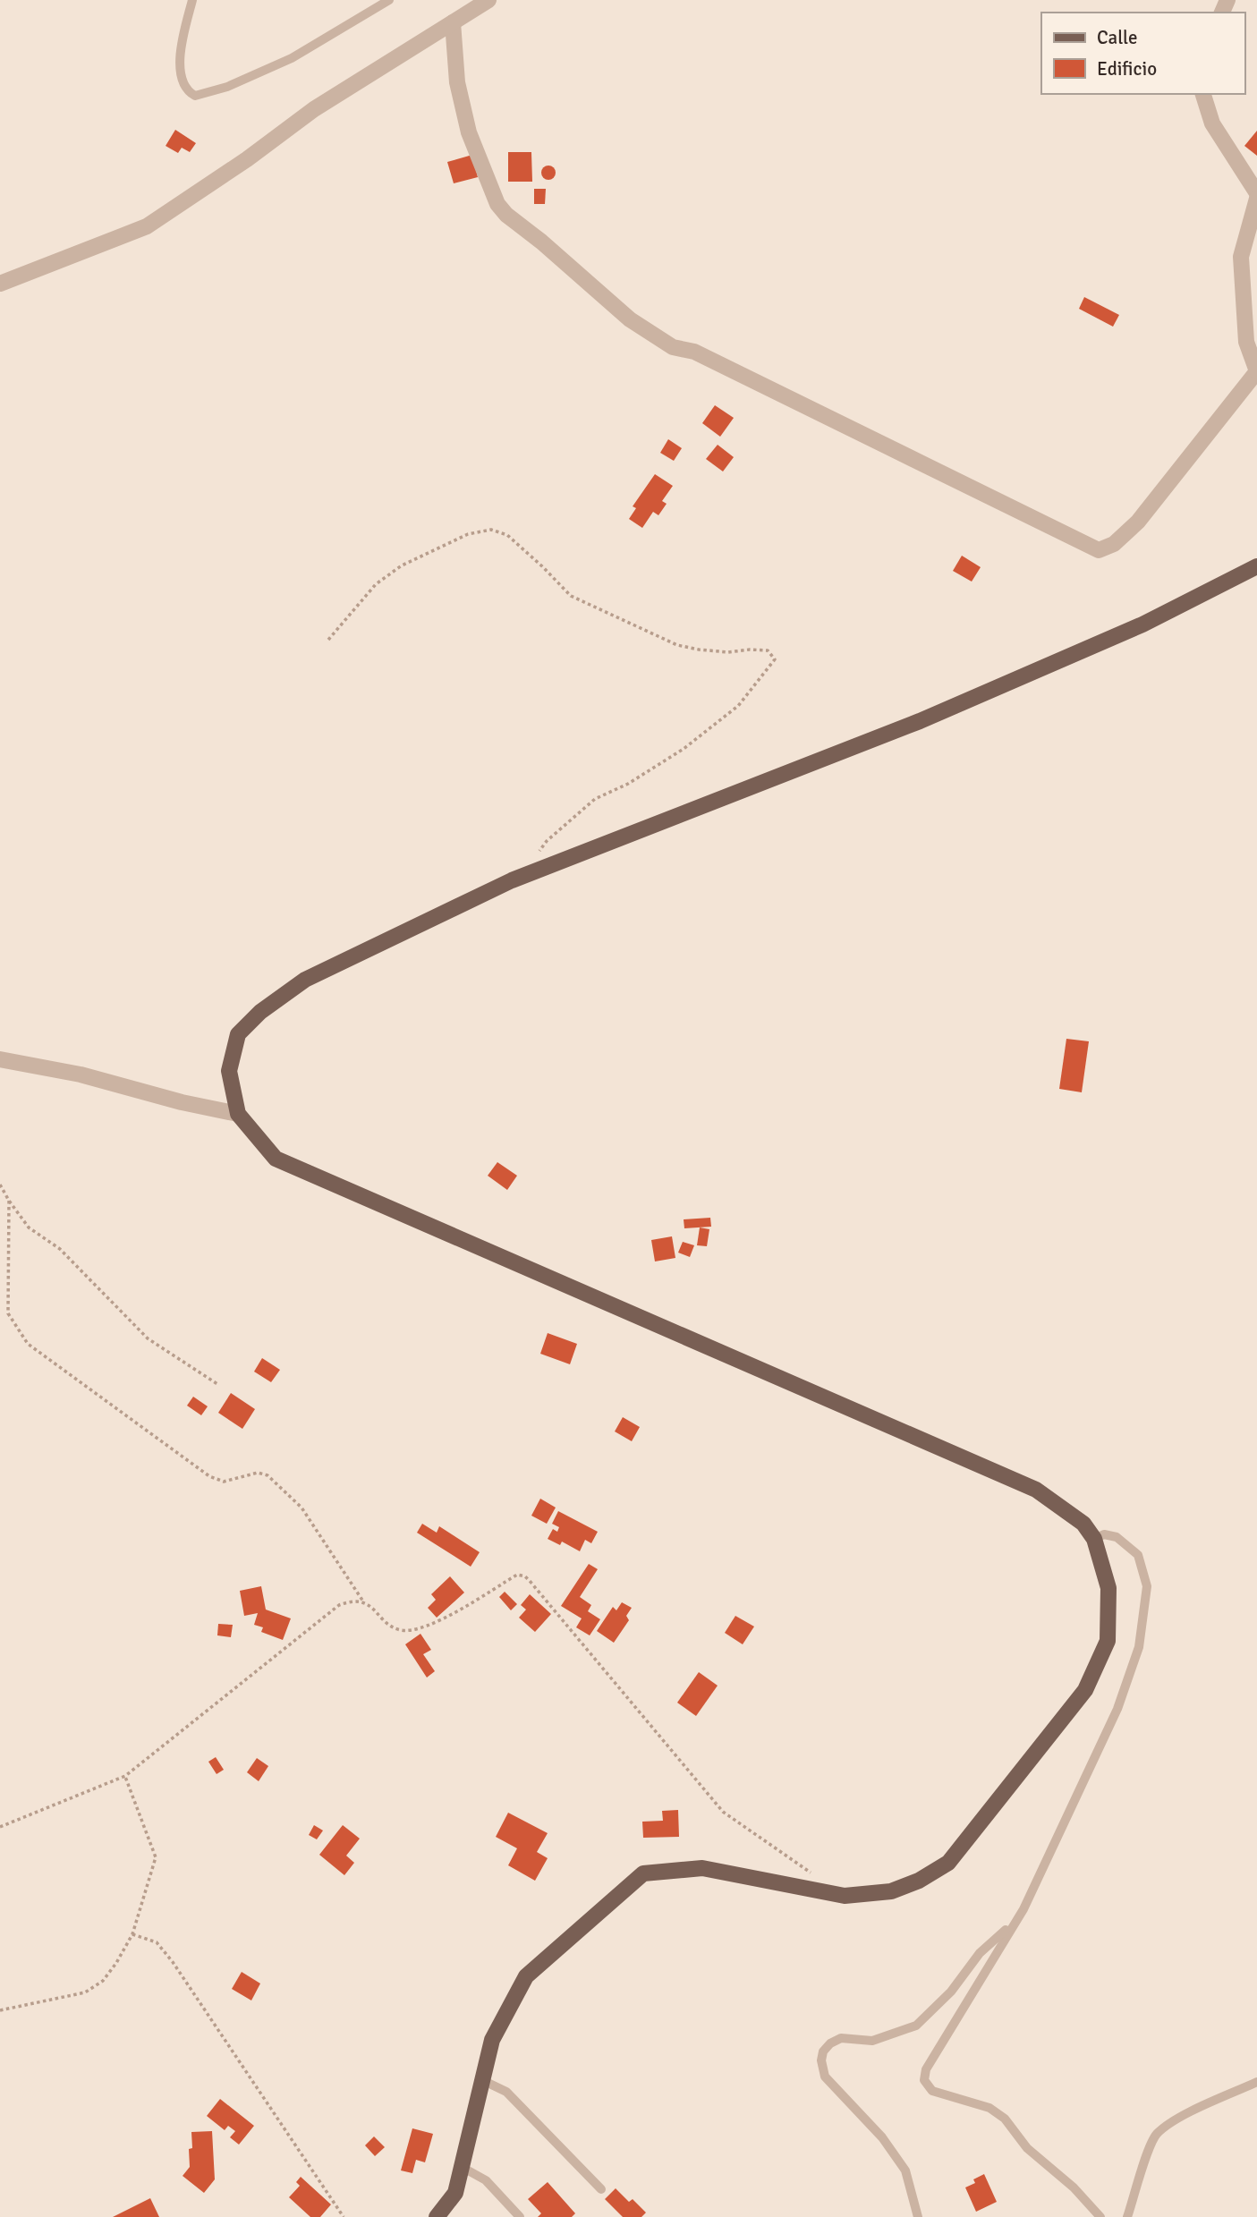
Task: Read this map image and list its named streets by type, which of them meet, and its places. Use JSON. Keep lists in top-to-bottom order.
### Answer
{
  "legend": ["Calle", "Edificio"]
}
